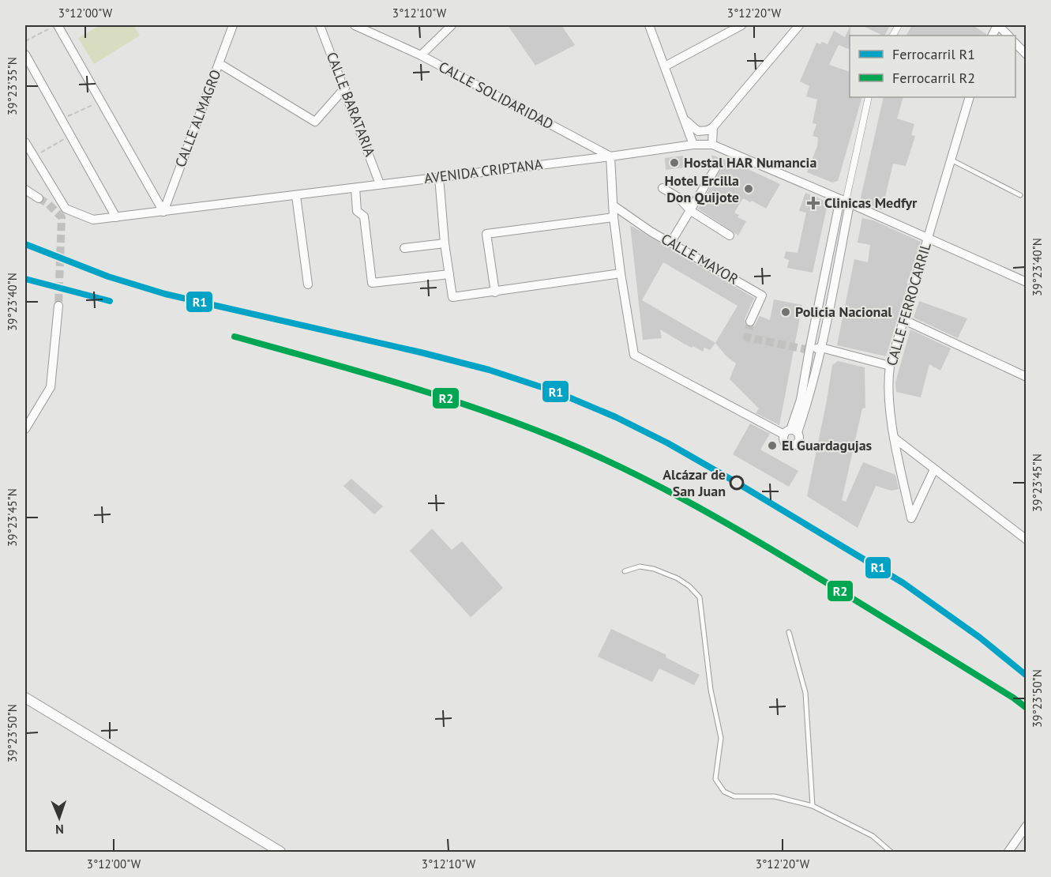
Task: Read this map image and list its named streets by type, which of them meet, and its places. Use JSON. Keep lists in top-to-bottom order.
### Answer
{
  "streets": {
    "street": [
      "CALLE SOLIDARIDAD",
      "CALLE BARATARIA",
      "CALLE ALMAGRO",
      "AVENIDA CRIPTANA",
      "CALLE MAYOR",
      "CALLE FERROCARRIL"
    ]
  },
  "crossings": [
    ["CALLE SOLIDARIDAD", "AVENIDA CRIPTANA"],
    ["CALLE BARATARIA", "AVENIDA CRIPTANA"],
    ["CALLE ALMAGRO", "AVENIDA CRIPTANA"],
    ["AVENIDA CRIPTANA", "CALLE FERROCARRIL"]
  ],
  "places": {
    "other": [
      "Hostal HAR Numancia",
      "Hotel Ercilla Don Quijote",
      "Policia Nacional",
      "El Guardagujas",
      "Alcázar de San Juan"
    ],
    "health": ["Clinicas Medfyr"]
  },
  "lines": ["rail line R1", "rail line R2"],
  "legend": ["Ferrocarril R1", "Ferrocarril R2"],
  "north": "bottom",
  "coordinates": [
    "3°12'00\"W",
    "3°12'10\"W",
    "3°12'20\"W",
    "39°23'35\"N",
    "39°23'40\"N",
    "39°23'45\"N",
    "39°23'50\"N"
  ]
}
